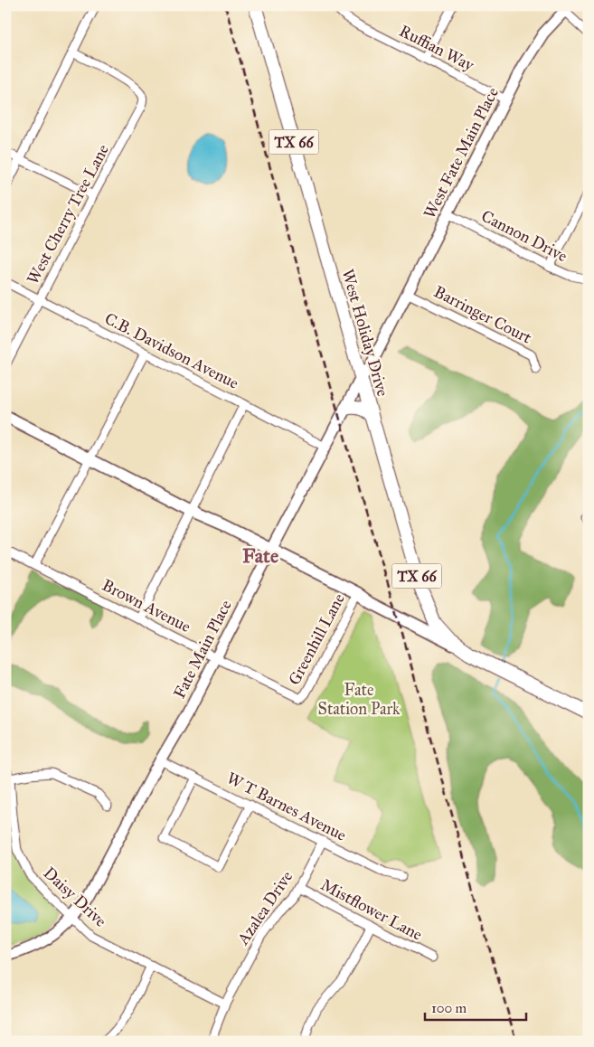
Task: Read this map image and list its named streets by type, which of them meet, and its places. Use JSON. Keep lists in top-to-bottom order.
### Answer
{
  "streets": {
    "main road": ["TX 66", "West Holiday Drive", "Fate Main Place"],
    "street": [
      "Ruffian Way",
      "West Fate Main Place",
      "West Cherry Tree Lane",
      "Cannon Drive",
      "Barringer Court",
      "C.B. Davidson Avenue",
      "Brown Avenue",
      "Greenhill Lane",
      "W T Barnes Avenue",
      "Daisy Drive",
      "Azalea Drive",
      "Mistflower Lane"
    ]
  },
  "crossings": [
    ["Ruffian Way", "West Fate Main Place"],
    ["TX 66", "West Holiday Drive"],
    ["West Fate Main Place", "Cannon Drive"],
    ["West Fate Main Place", "Barringer Court"],
    ["West Fate Main Place", "Fate Main Place"],
    ["West Cherry Tree Lane", "C.B. Davidson Avenue"],
    ["West Holiday Drive", "Fate Main Place"],
    ["C.B. Davidson Avenue", "Fate Main Place"],
    ["Brown Avenue", "Greenhill Lane"],
    ["Brown Avenue", "Fate Main Place"],
    ["Fate Main Place", "W T Barnes Avenue"],
    ["Fate Main Place", "Daisy Drive"],
    ["W T Barnes Avenue", "Azalea Drive"],
    ["Daisy Drive", "Azalea Drive"],
    ["Azalea Drive", "Mistflower Lane"]
  ],
  "districts": ["Fate"],
  "parks": ["Fate Station Park"],
  "scale_bar": "100 m"
}
